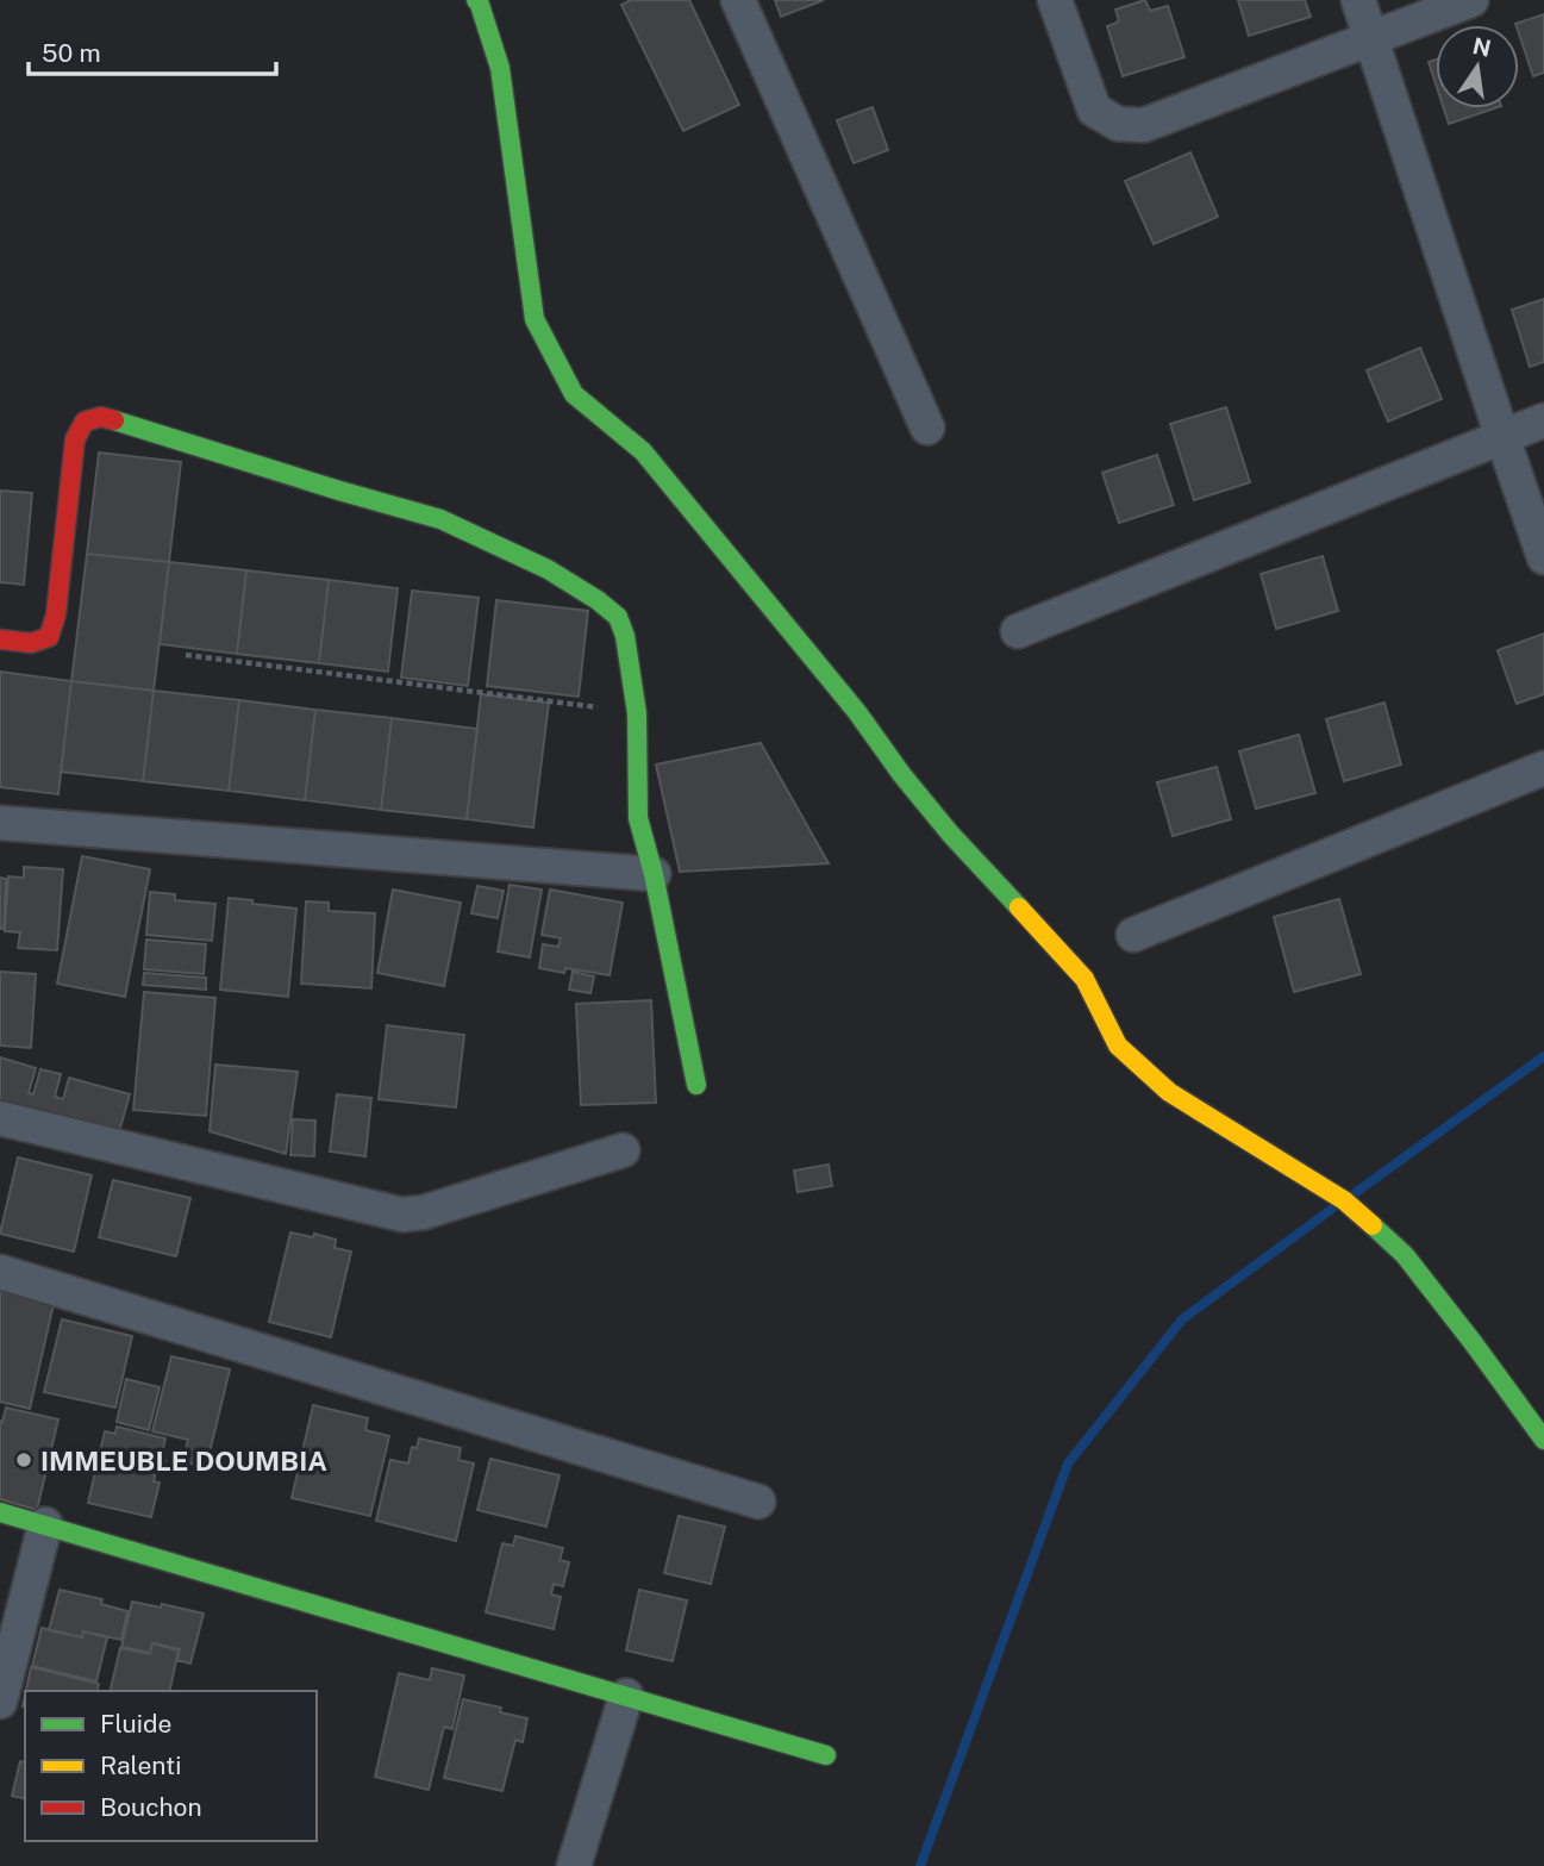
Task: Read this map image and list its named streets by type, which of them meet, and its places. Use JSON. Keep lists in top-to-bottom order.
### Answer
{
  "places": ["IMMEUBLE DOUMBIA"],
  "legend": ["Fluide", "Ralenti", "Bouchon"],
  "scale_bar": "50 m",
  "north": "top"
}
